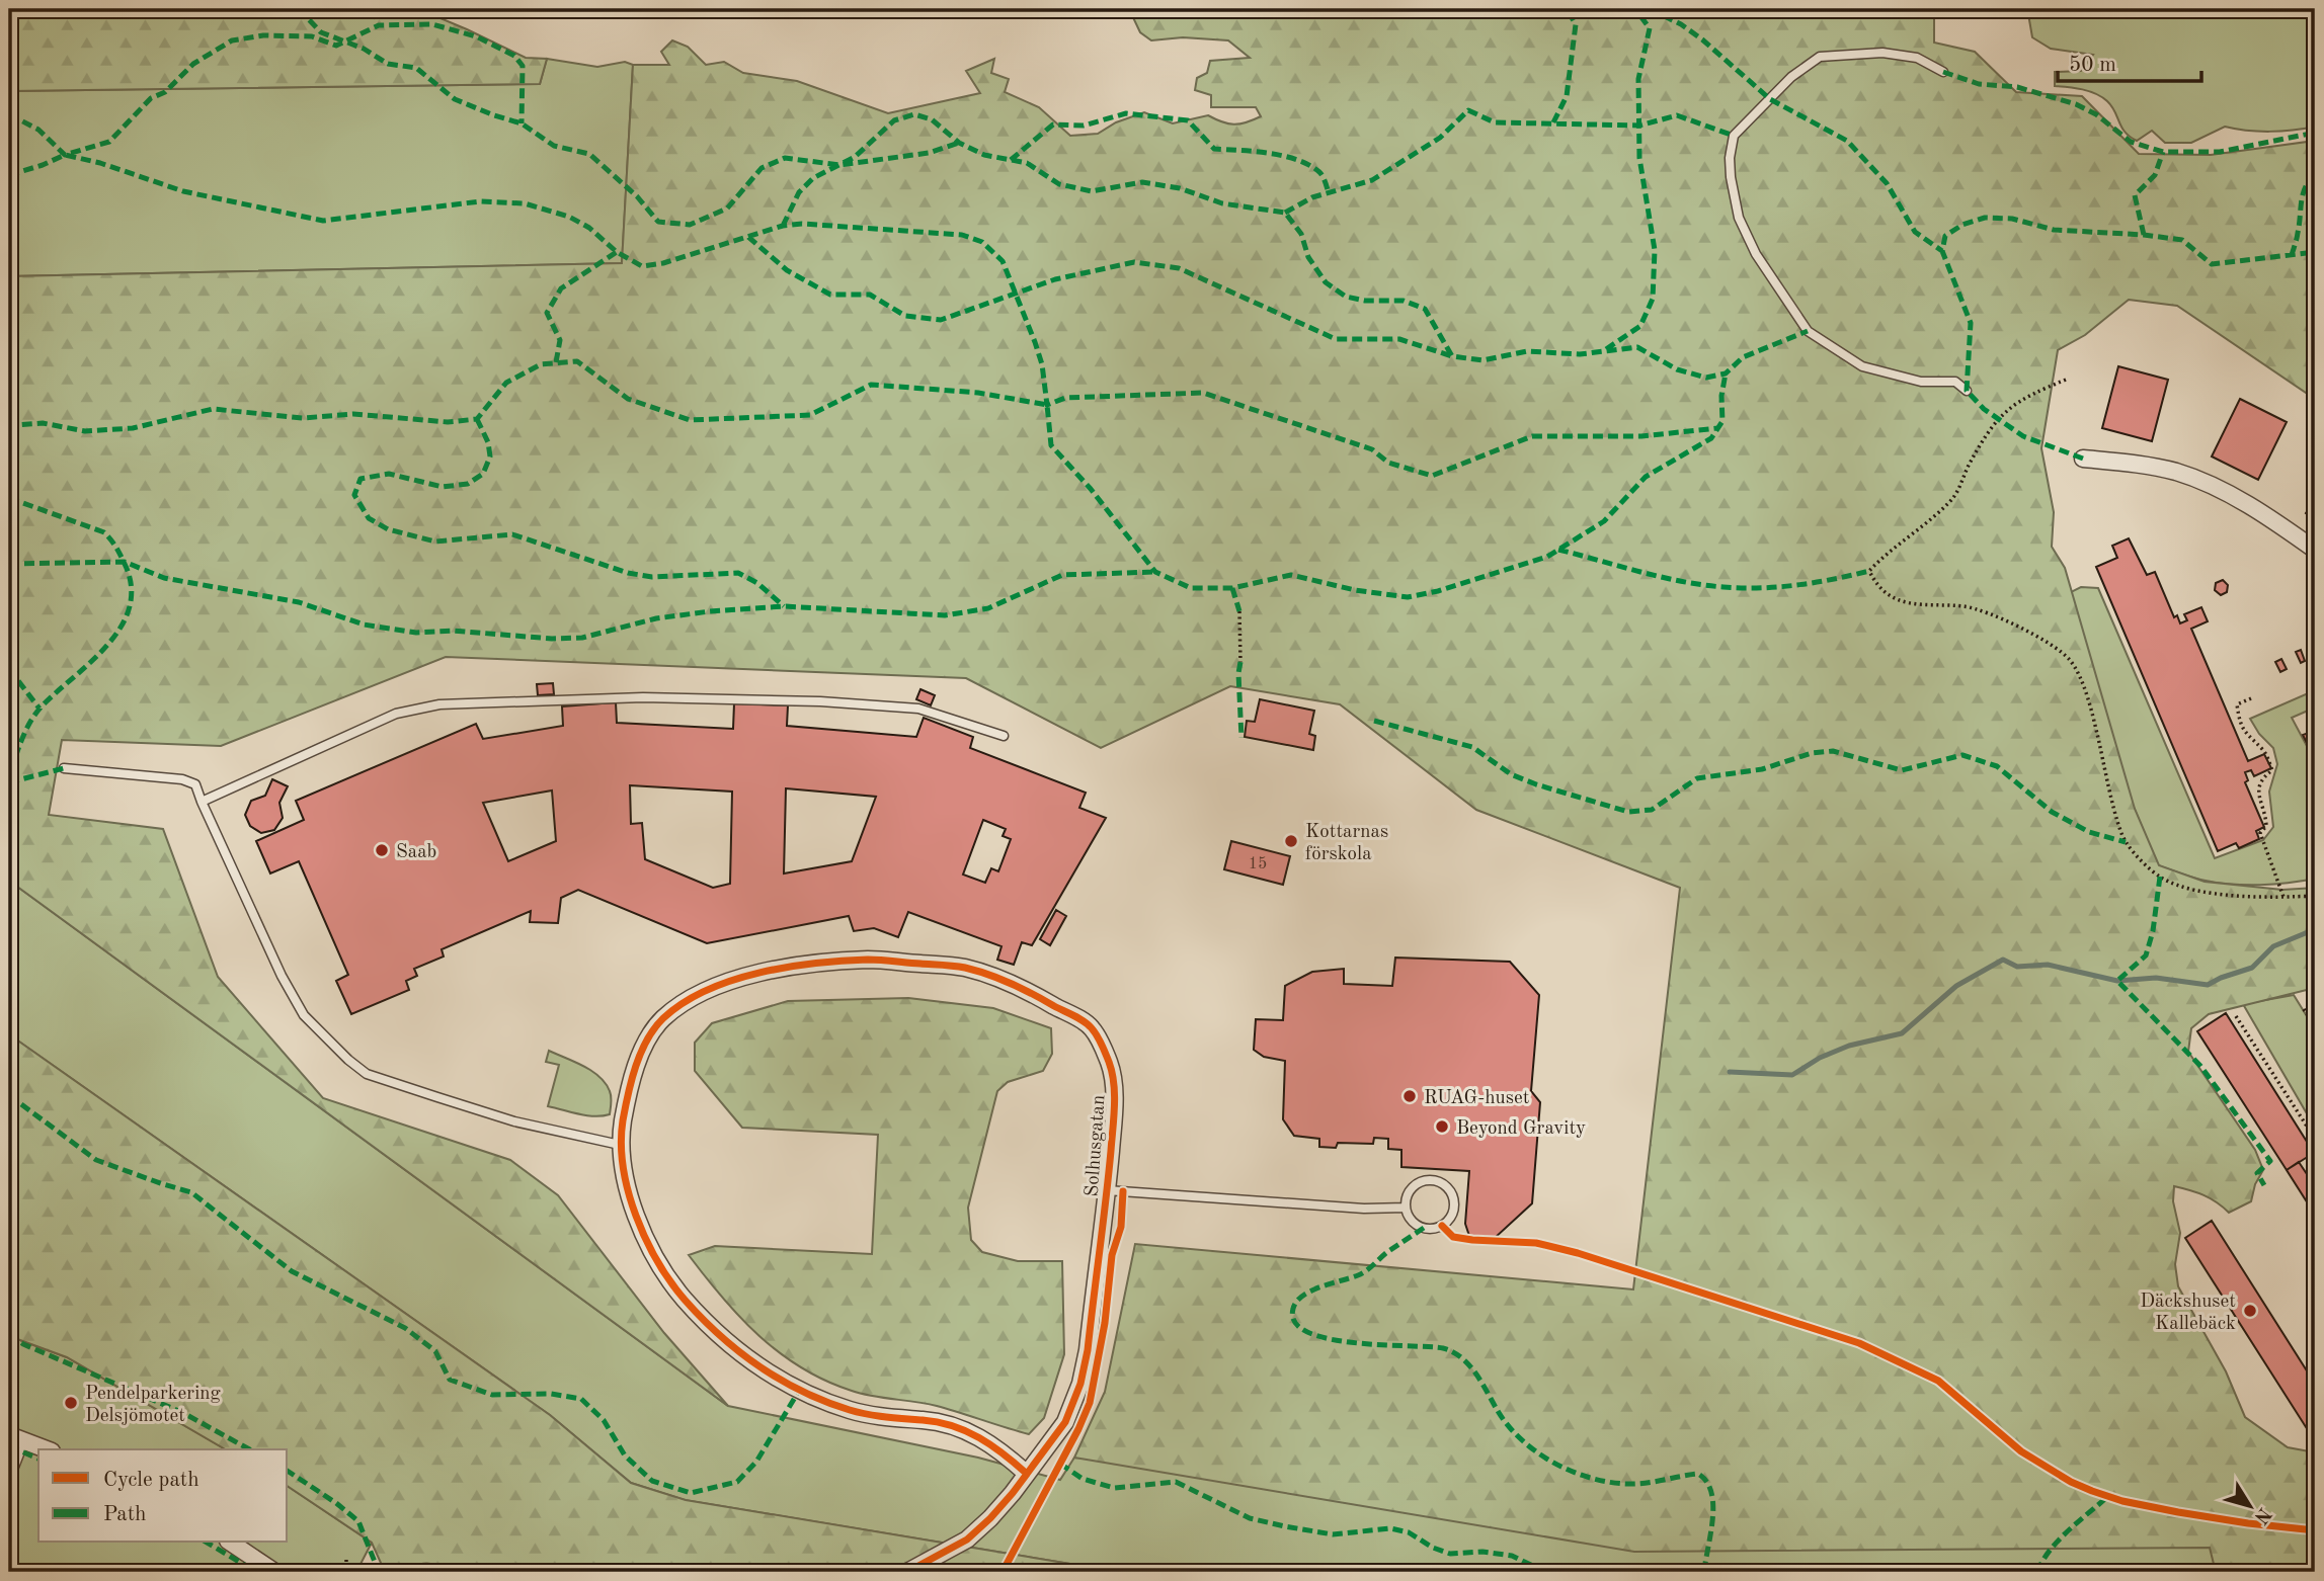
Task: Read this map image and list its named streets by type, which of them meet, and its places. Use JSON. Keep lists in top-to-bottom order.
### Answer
{
  "streets": {
    "street": ["Solhusgatan"]
  },
  "places": [
    "Kottarnas förskola",
    "Saab",
    "RUAG-huset",
    "Beyond Gravity",
    "Däckshuset Kallebäck",
    "Pendelparkering Delsjömotet"
  ],
  "house_numbers": ["15"],
  "legend": ["Cycle path", "Path"],
  "scale_bar": "50 m",
  "north": "bottom right"
}
